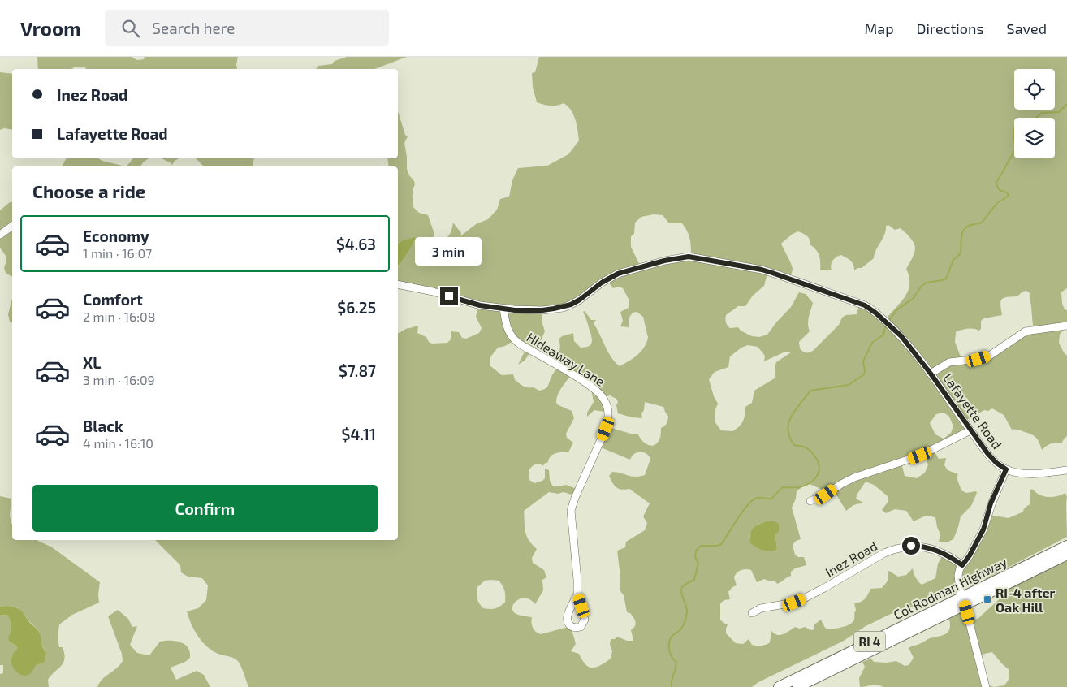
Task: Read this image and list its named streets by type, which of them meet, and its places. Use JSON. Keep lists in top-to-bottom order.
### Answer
{
  "streets": {
    "highway": ["Col Rodman Highway", "RI 4"],
    "street": ["Hideaway Lane", "Lafayette Road", "Inez Road"]
  },
  "crossings": [
    ["Hideaway Lane", "Lafayette Road"]
  ],
  "places": {
    "transit": ["RI-4 after Oak Hill"]
  },
  "page": {
    "header": "Vroom",
    "search": "Search here",
    "nav": ["Map", "Directions", "Saved"],
    "banner": ["Inez Road", "Lafayette Road"],
    "heading": "Choose a ride",
    "list": [
      {
        "name": "Economy",
        "note": "1 min · 16:07",
        "value": "$4.63"
      },
      {
        "name": "Comfort",
        "note": "2 min · 16:08",
        "value": "$6.25"
      },
      {
        "name": "XL",
        "note": "3 min · 16:09",
        "value": "$7.87"
      },
      {
        "name": "Black",
        "note": "4 min · 16:10",
        "value": "$4.11"
      }
    ],
    "bubble": "3 min",
    "buttons": "Confirm"
  }
}
